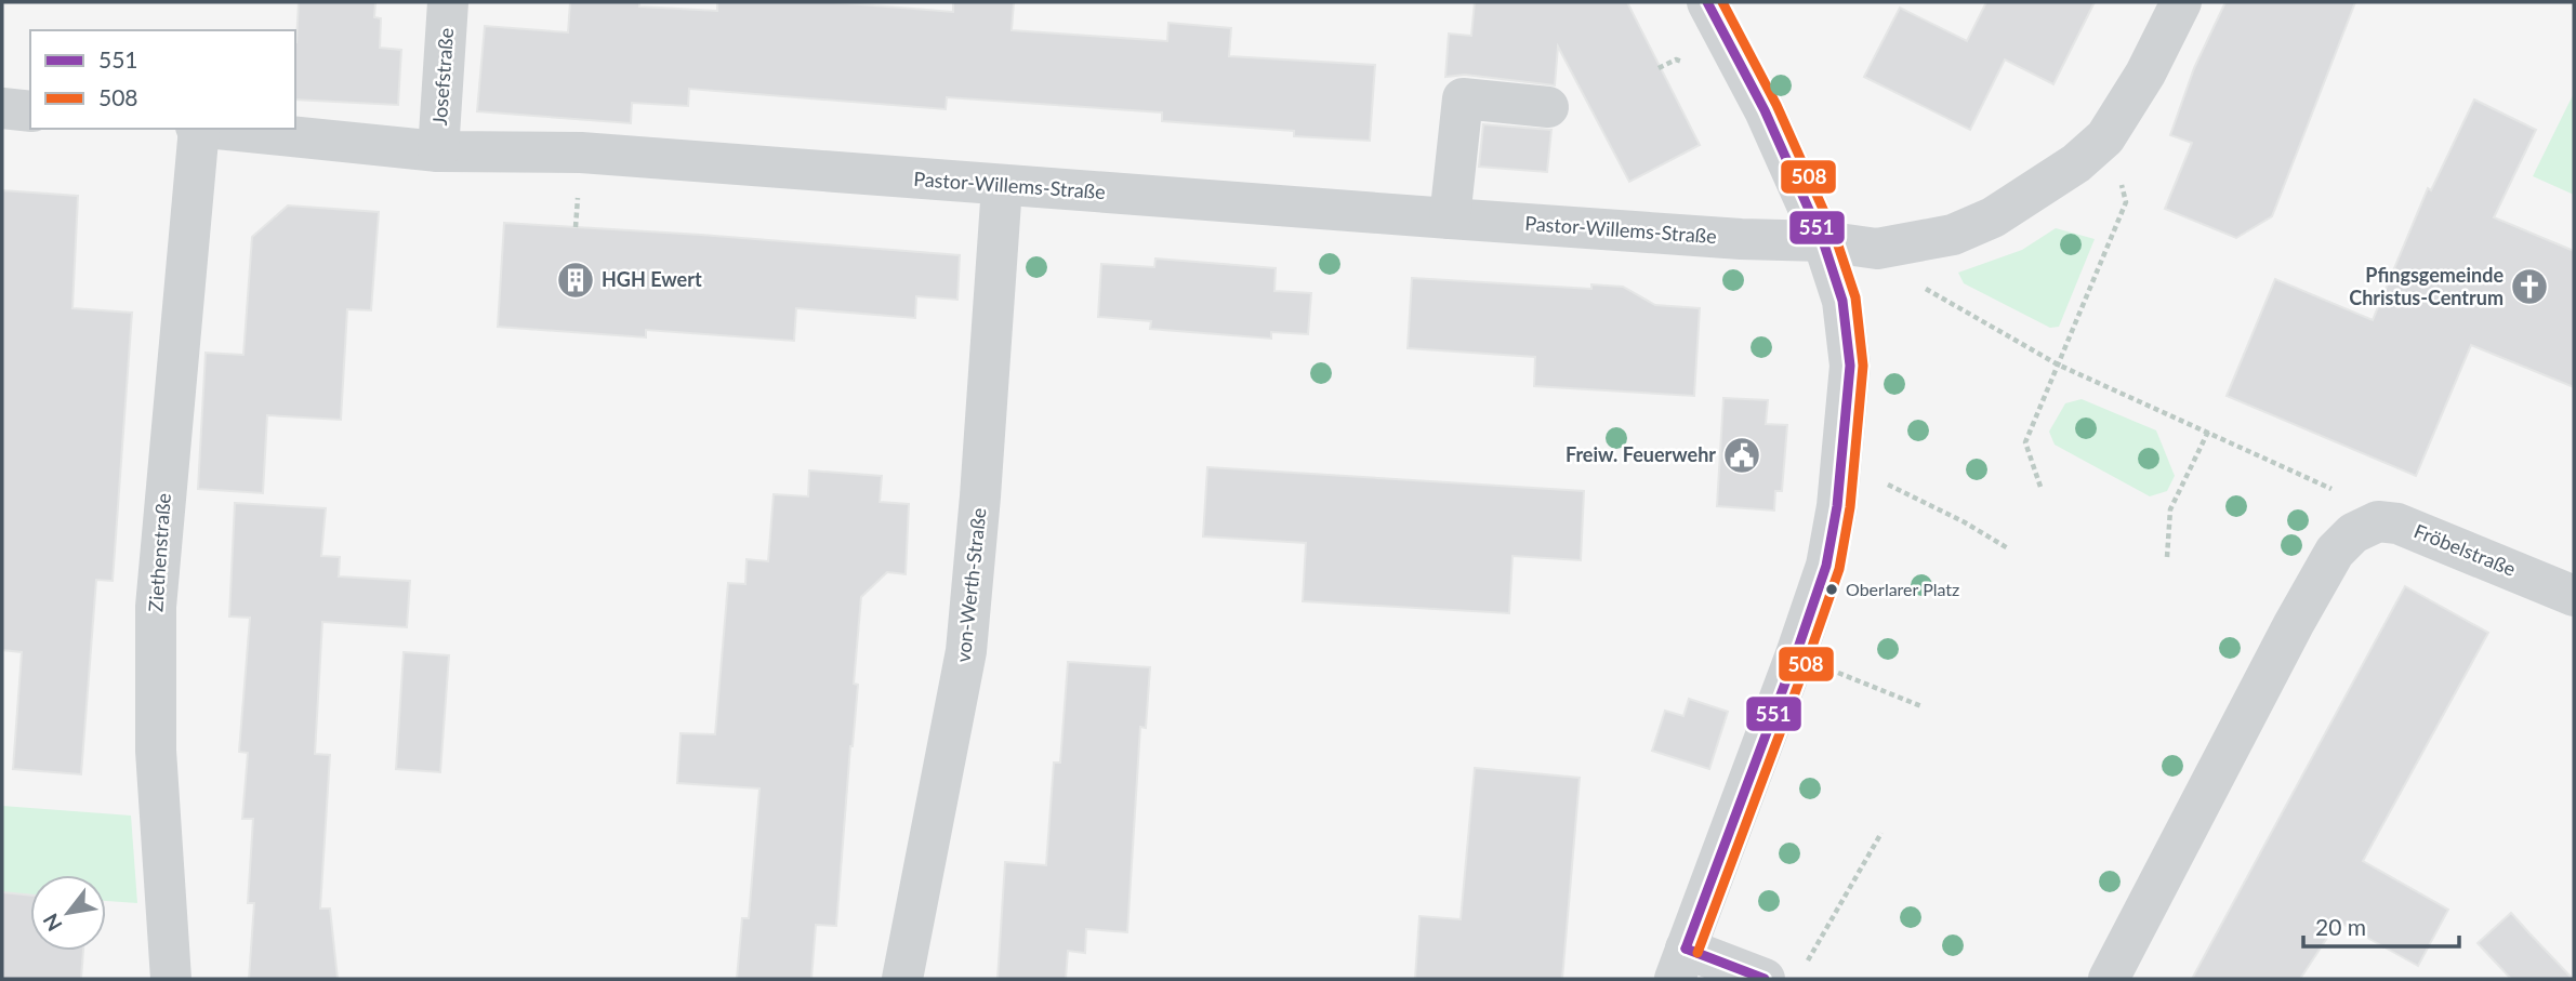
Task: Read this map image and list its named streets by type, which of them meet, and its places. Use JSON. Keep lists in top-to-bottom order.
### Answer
{
  "streets": {
    "street": [
      "Josefstraße",
      "Pastor-Willems-Straße",
      "Fröbelstraße",
      "Ziethenstraße",
      "von-Werth-Straße"
    ]
  },
  "crossings": [
    ["Josefstraße", "Pastor-Willems-Straße"],
    ["Pastor-Willems-Straße", "von-Werth-Straße"]
  ],
  "places": {
    "building": ["HGH Ewert"],
    "church": ["Pfingsgemeinde Christus-Centrum"],
    "public building": ["Freiw. Feuerwehr"],
    "other": ["Oberlarer Platz"]
  },
  "lines": ["transit line 551", "transit line 508"],
  "legend": ["551", "508"],
  "scale_bar": "20 m",
  "north": "bottom left"
}
